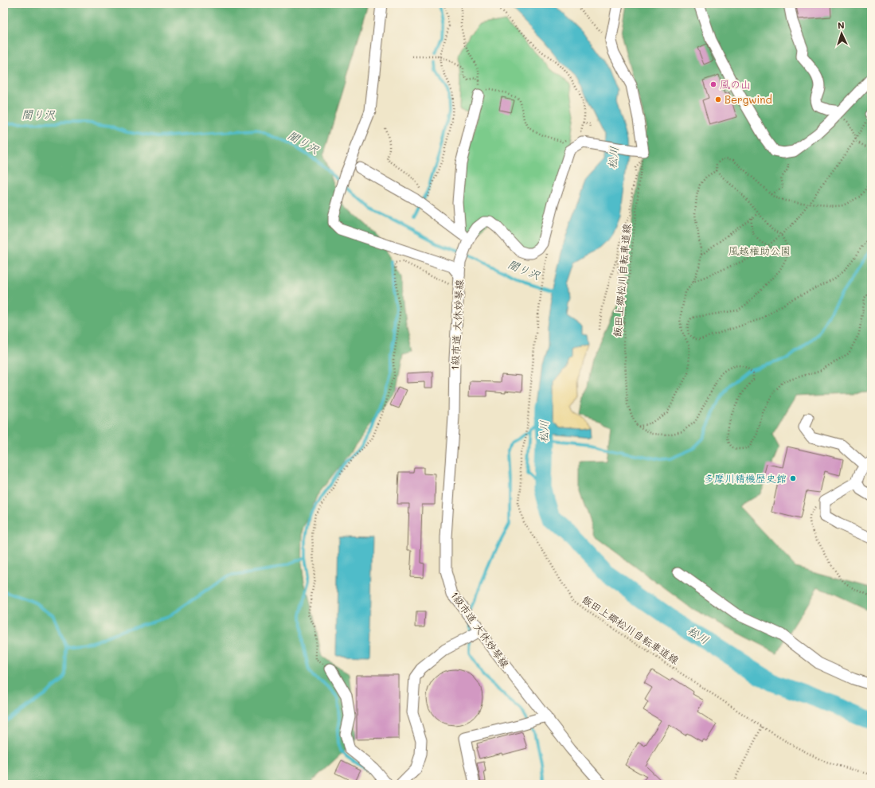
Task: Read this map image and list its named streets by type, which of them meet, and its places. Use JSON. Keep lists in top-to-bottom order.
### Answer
{
  "streets": {
    "street": ["1級市道 大休妙琴線"],
    "path": ["飯田上郷松川自転車道線"]
  },
  "water": ["闇り沢", "松川"],
  "parks": ["風越権助公園"],
  "places": ["風の山", "Bergwind", "多摩川精機歴史館"],
  "north": "top"
}
